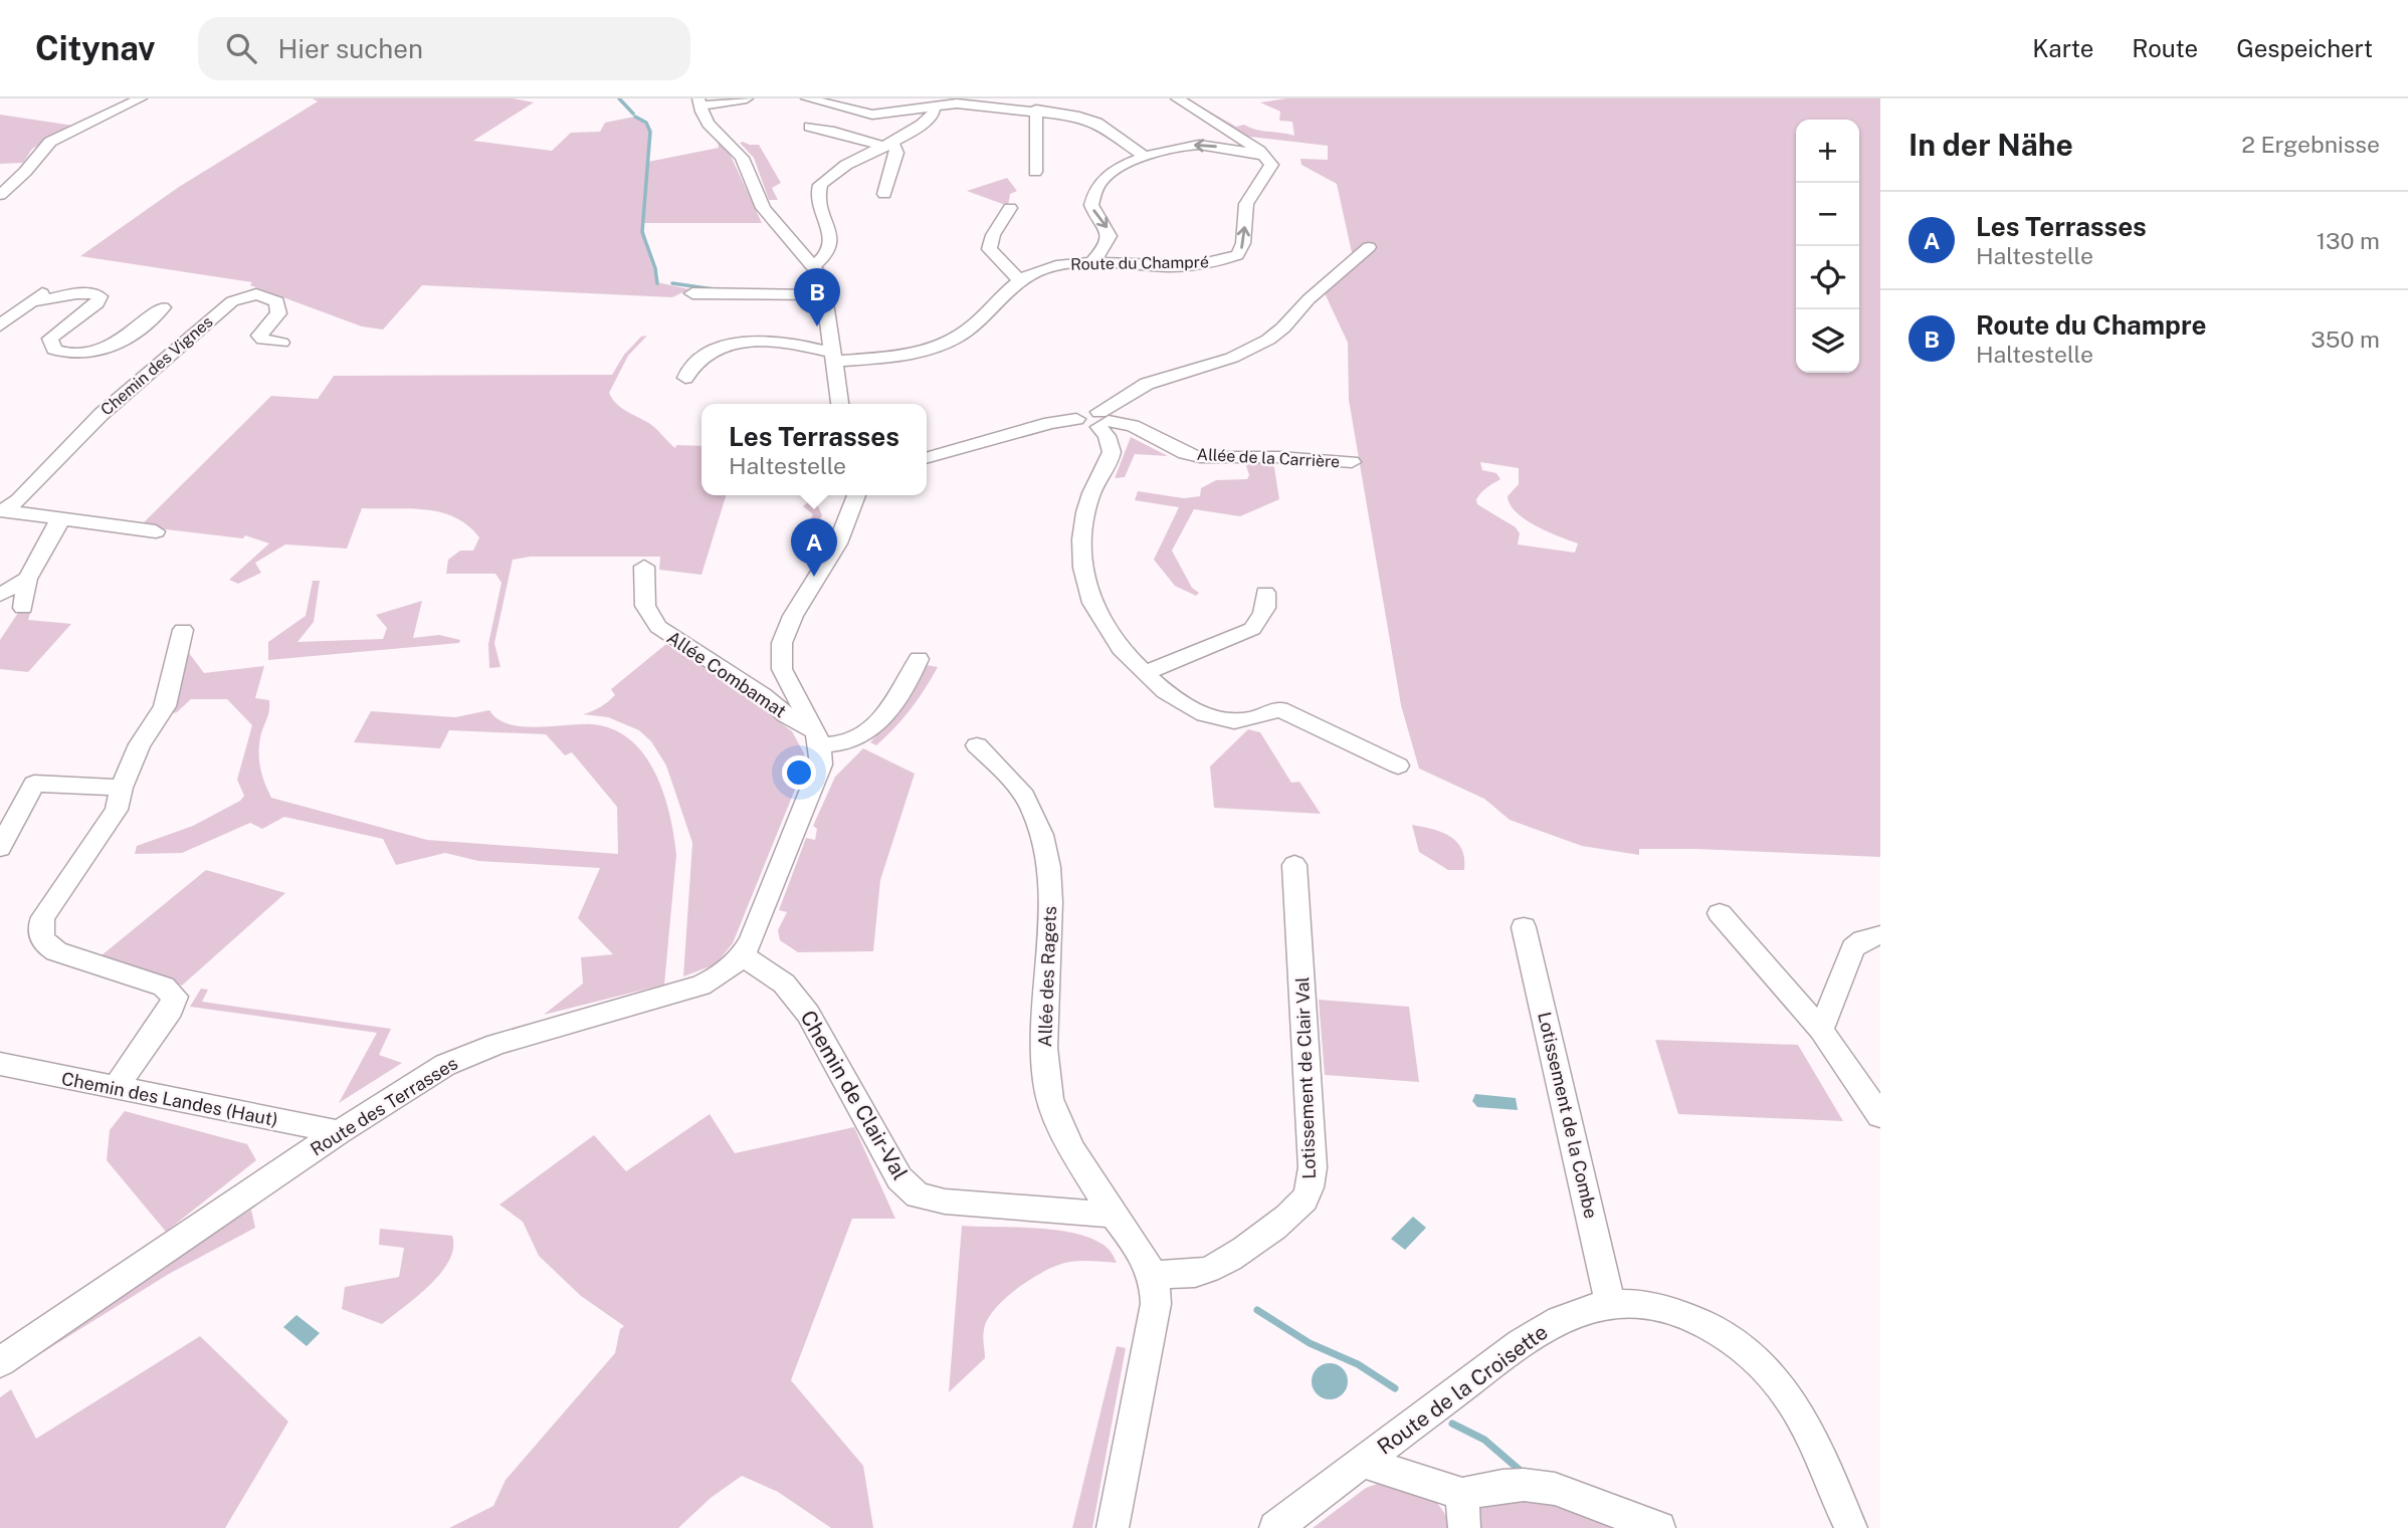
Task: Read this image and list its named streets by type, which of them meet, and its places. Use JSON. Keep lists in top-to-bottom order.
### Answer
{
  "streets": {
    "street": [
      "Route du Champré",
      "Chemin des Vignes",
      "Allée de la Carrière",
      "Allée Combamat",
      "Allée des Ragets",
      "Lotissement de Clair Val",
      "Chemin de Clair-Val",
      "Chemin des Landes (Haut)",
      "Route des Terrasses",
      "Lotissement de la Combe",
      "Route de la Croisette"
    ]
  },
  "crossings": [
    ["Allée Combamat", "Route des Terrasses"],
    ["Allée des Ragets", "Chemin de Clair-Val"],
    ["Chemin de Clair-Val", "Route des Terrasses"],
    ["Chemin des Landes (Haut)", "Route des Terrasses"],
    ["Lotissement de la Combe", "Route de la Croisette"]
  ],
  "page": {
    "header": "Citynav",
    "search": "Hier suchen",
    "nav": ["Karte", "Route", "Gespeichert"],
    "heading": ["In der Nähe", "2 Ergebnisse"],
    "map_buttons": ["+", "−"],
    "list": [
      {
        "mark": "A",
        "name": "Les Terrasses",
        "note": "Haltestelle",
        "value": "130 m"
      },
      {
        "mark": "B",
        "name": "Route du Champre",
        "note": "Haltestelle",
        "value": "350 m"
      }
    ],
    "pins": ["B", "A"],
    "popup": ["Les Terrasses", "Haltestelle"]
  }
}
